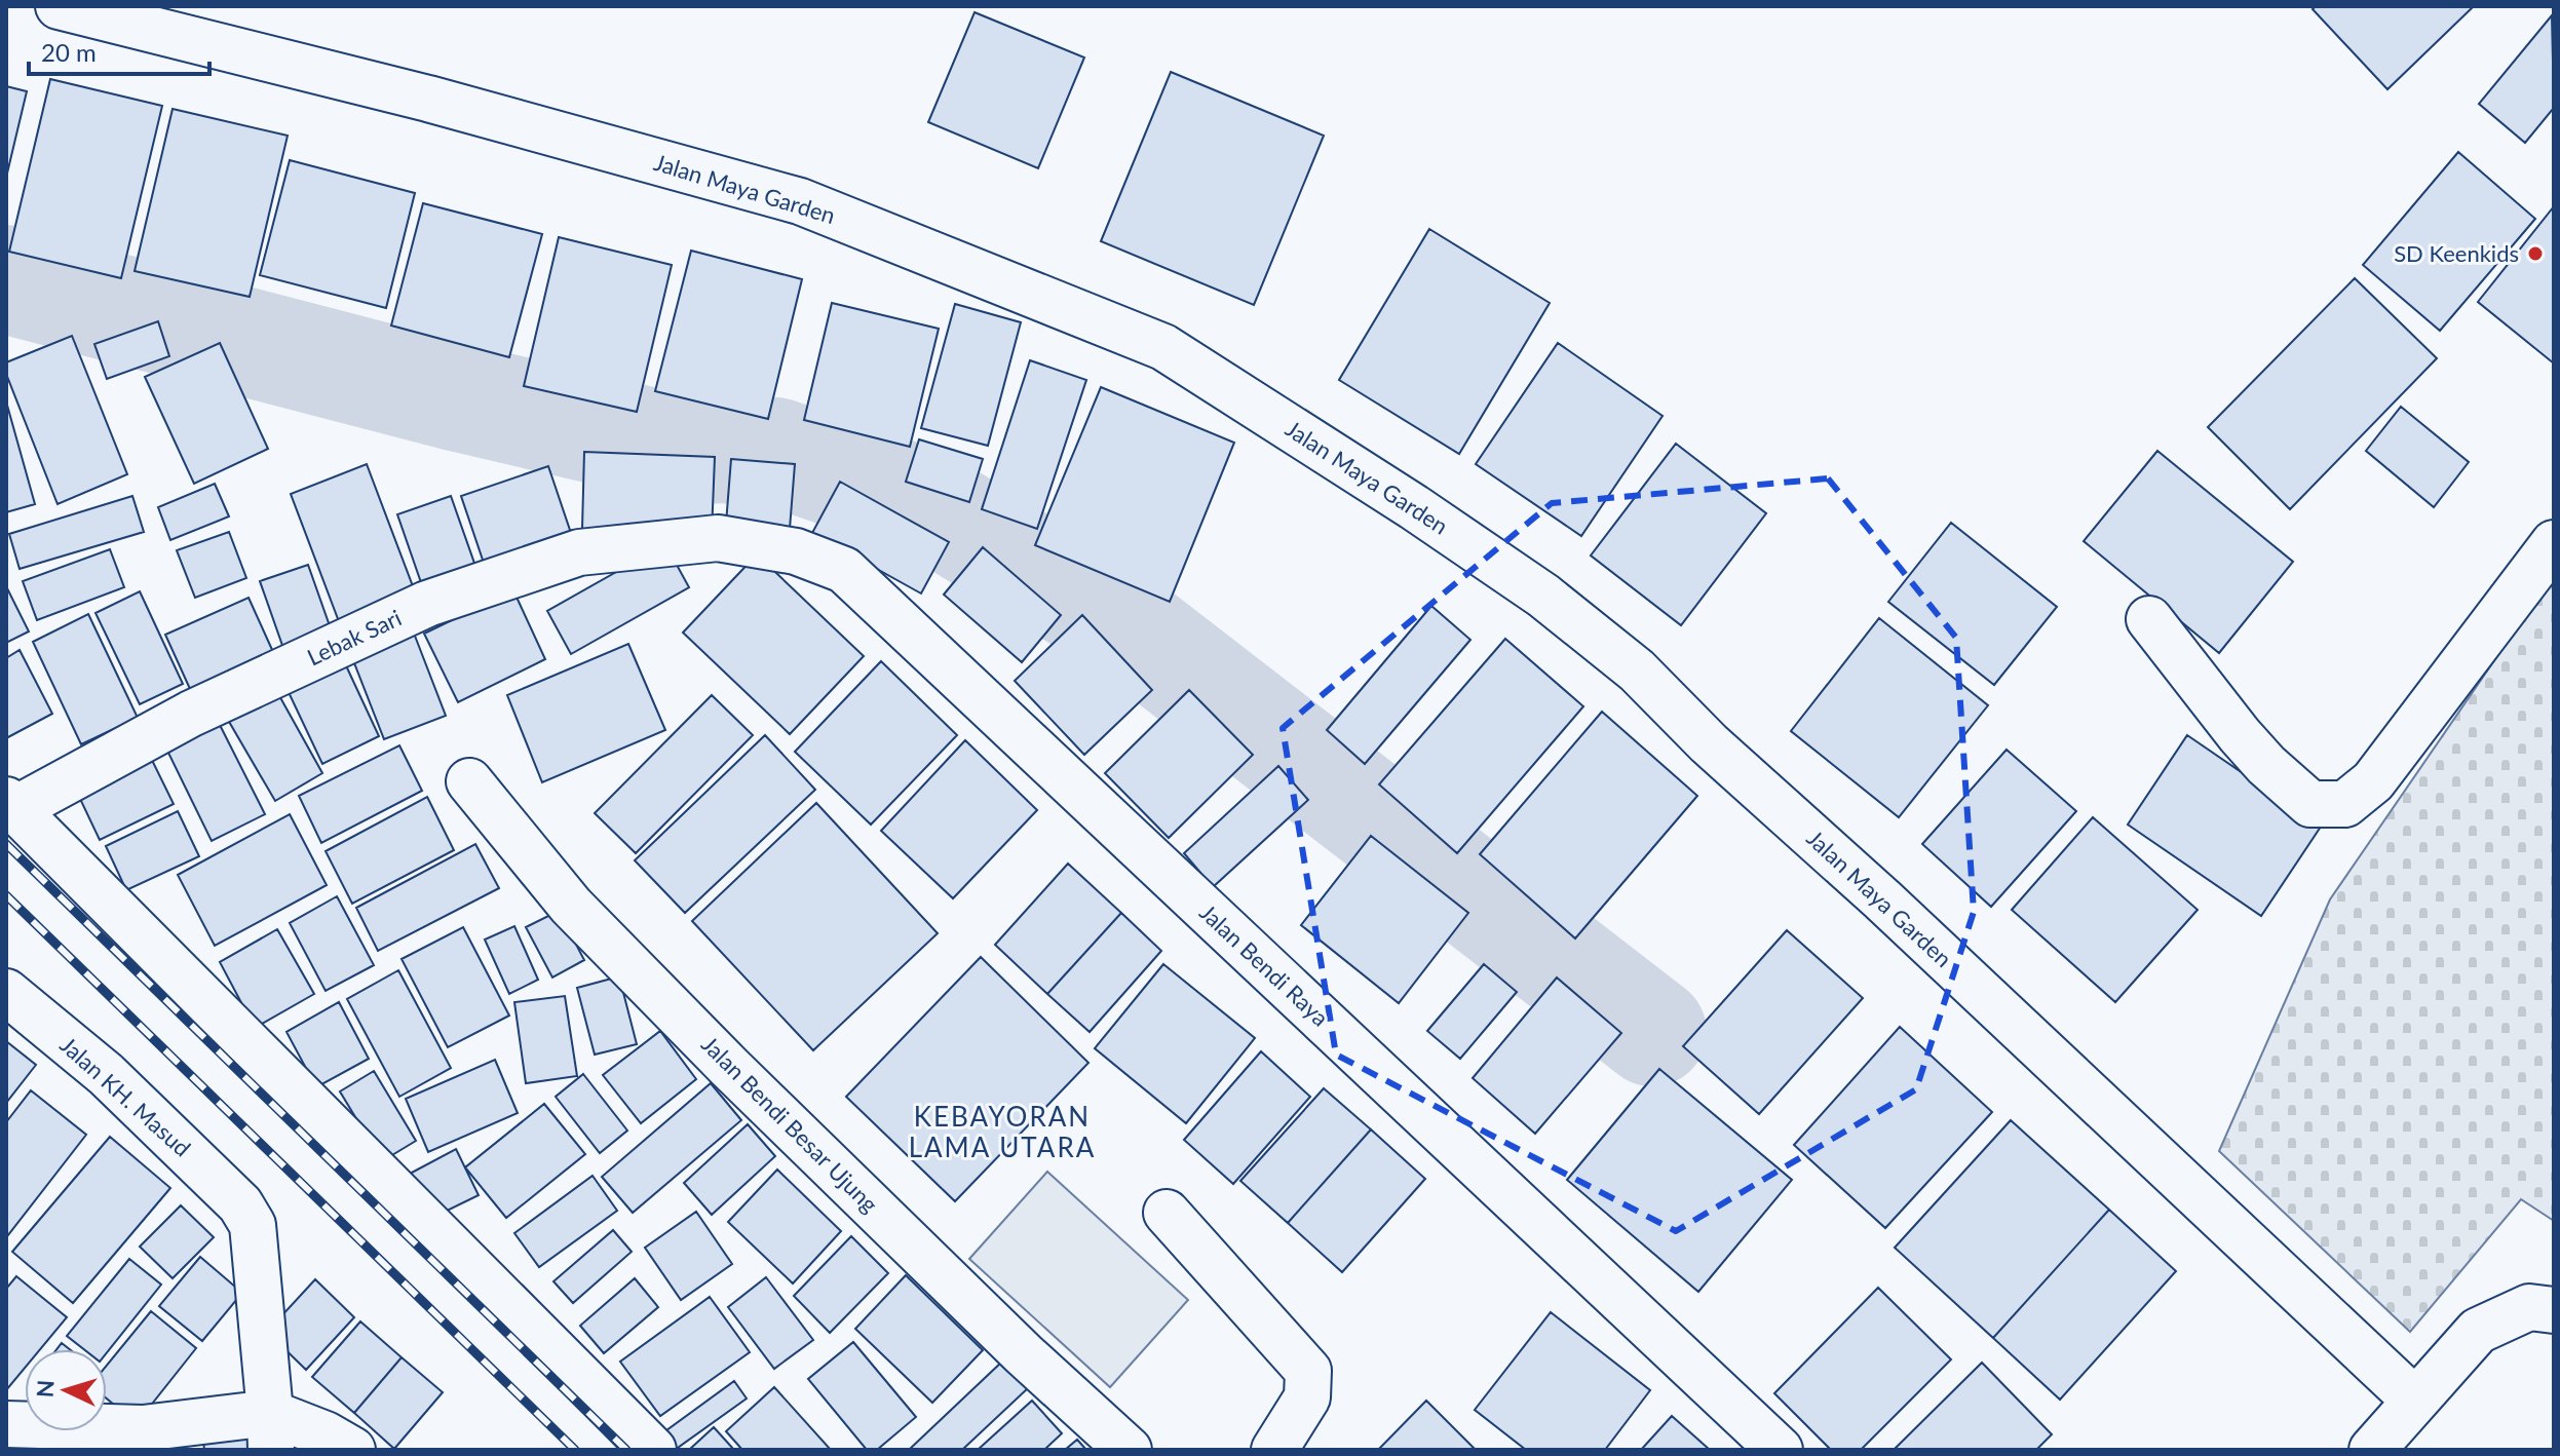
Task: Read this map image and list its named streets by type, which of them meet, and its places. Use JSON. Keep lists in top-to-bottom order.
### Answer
{
  "streets": {
    "street": [
      "Jalan Maya Garden",
      "Lebak Sari",
      "Jalan Bendi Raya",
      "Jalan KH. Masud",
      "Jalan Bendi Besar Ujung"
    ]
  },
  "crossings": [
    ["Lebak Sari", "Jalan Bendi Raya"]
  ],
  "districts": ["KEBAYORAN LAMA UTARA"],
  "places": ["SD Keenkids"],
  "scale_bar": "20 m",
  "north": "left"
}
